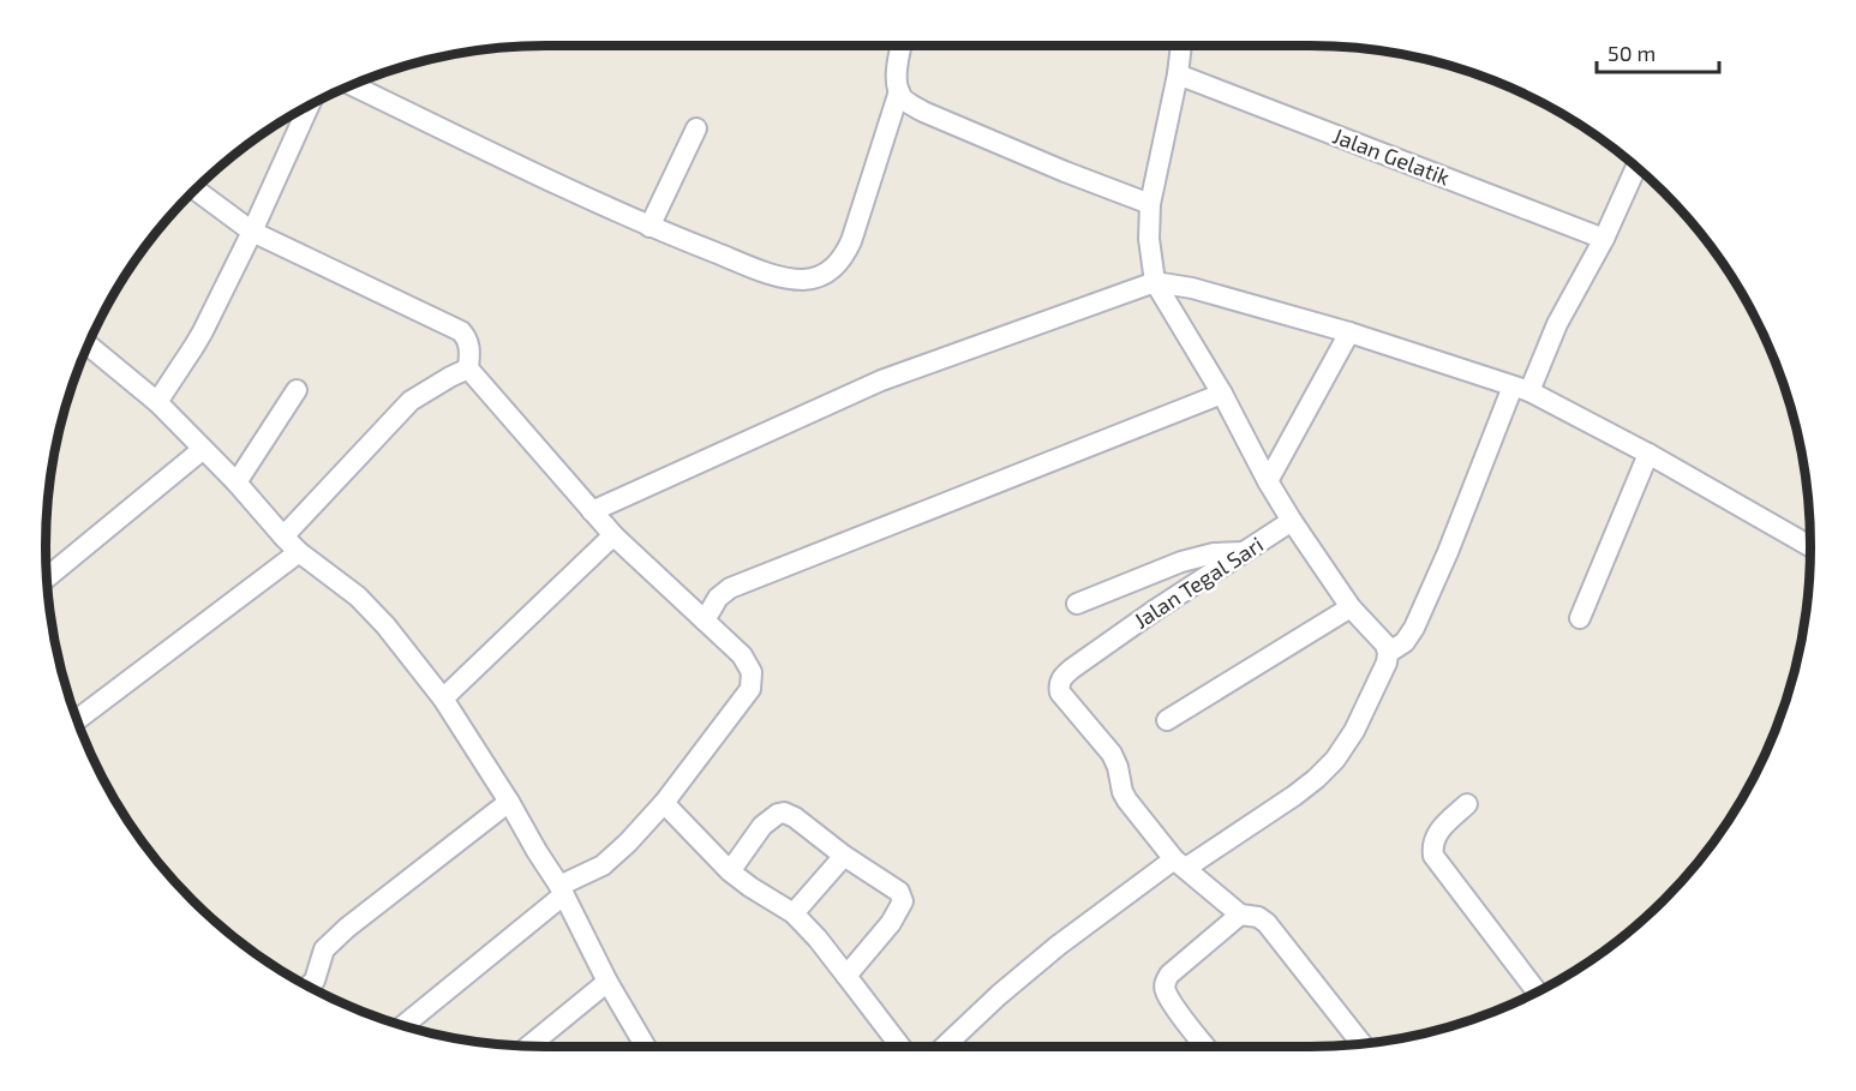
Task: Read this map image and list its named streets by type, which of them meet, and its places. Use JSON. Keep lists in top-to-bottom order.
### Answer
{
  "streets": {
    "street": ["Jalan Gelatik", "Jalan Tegal Sari"]
  },
  "scale_bar": "50 m"
}
